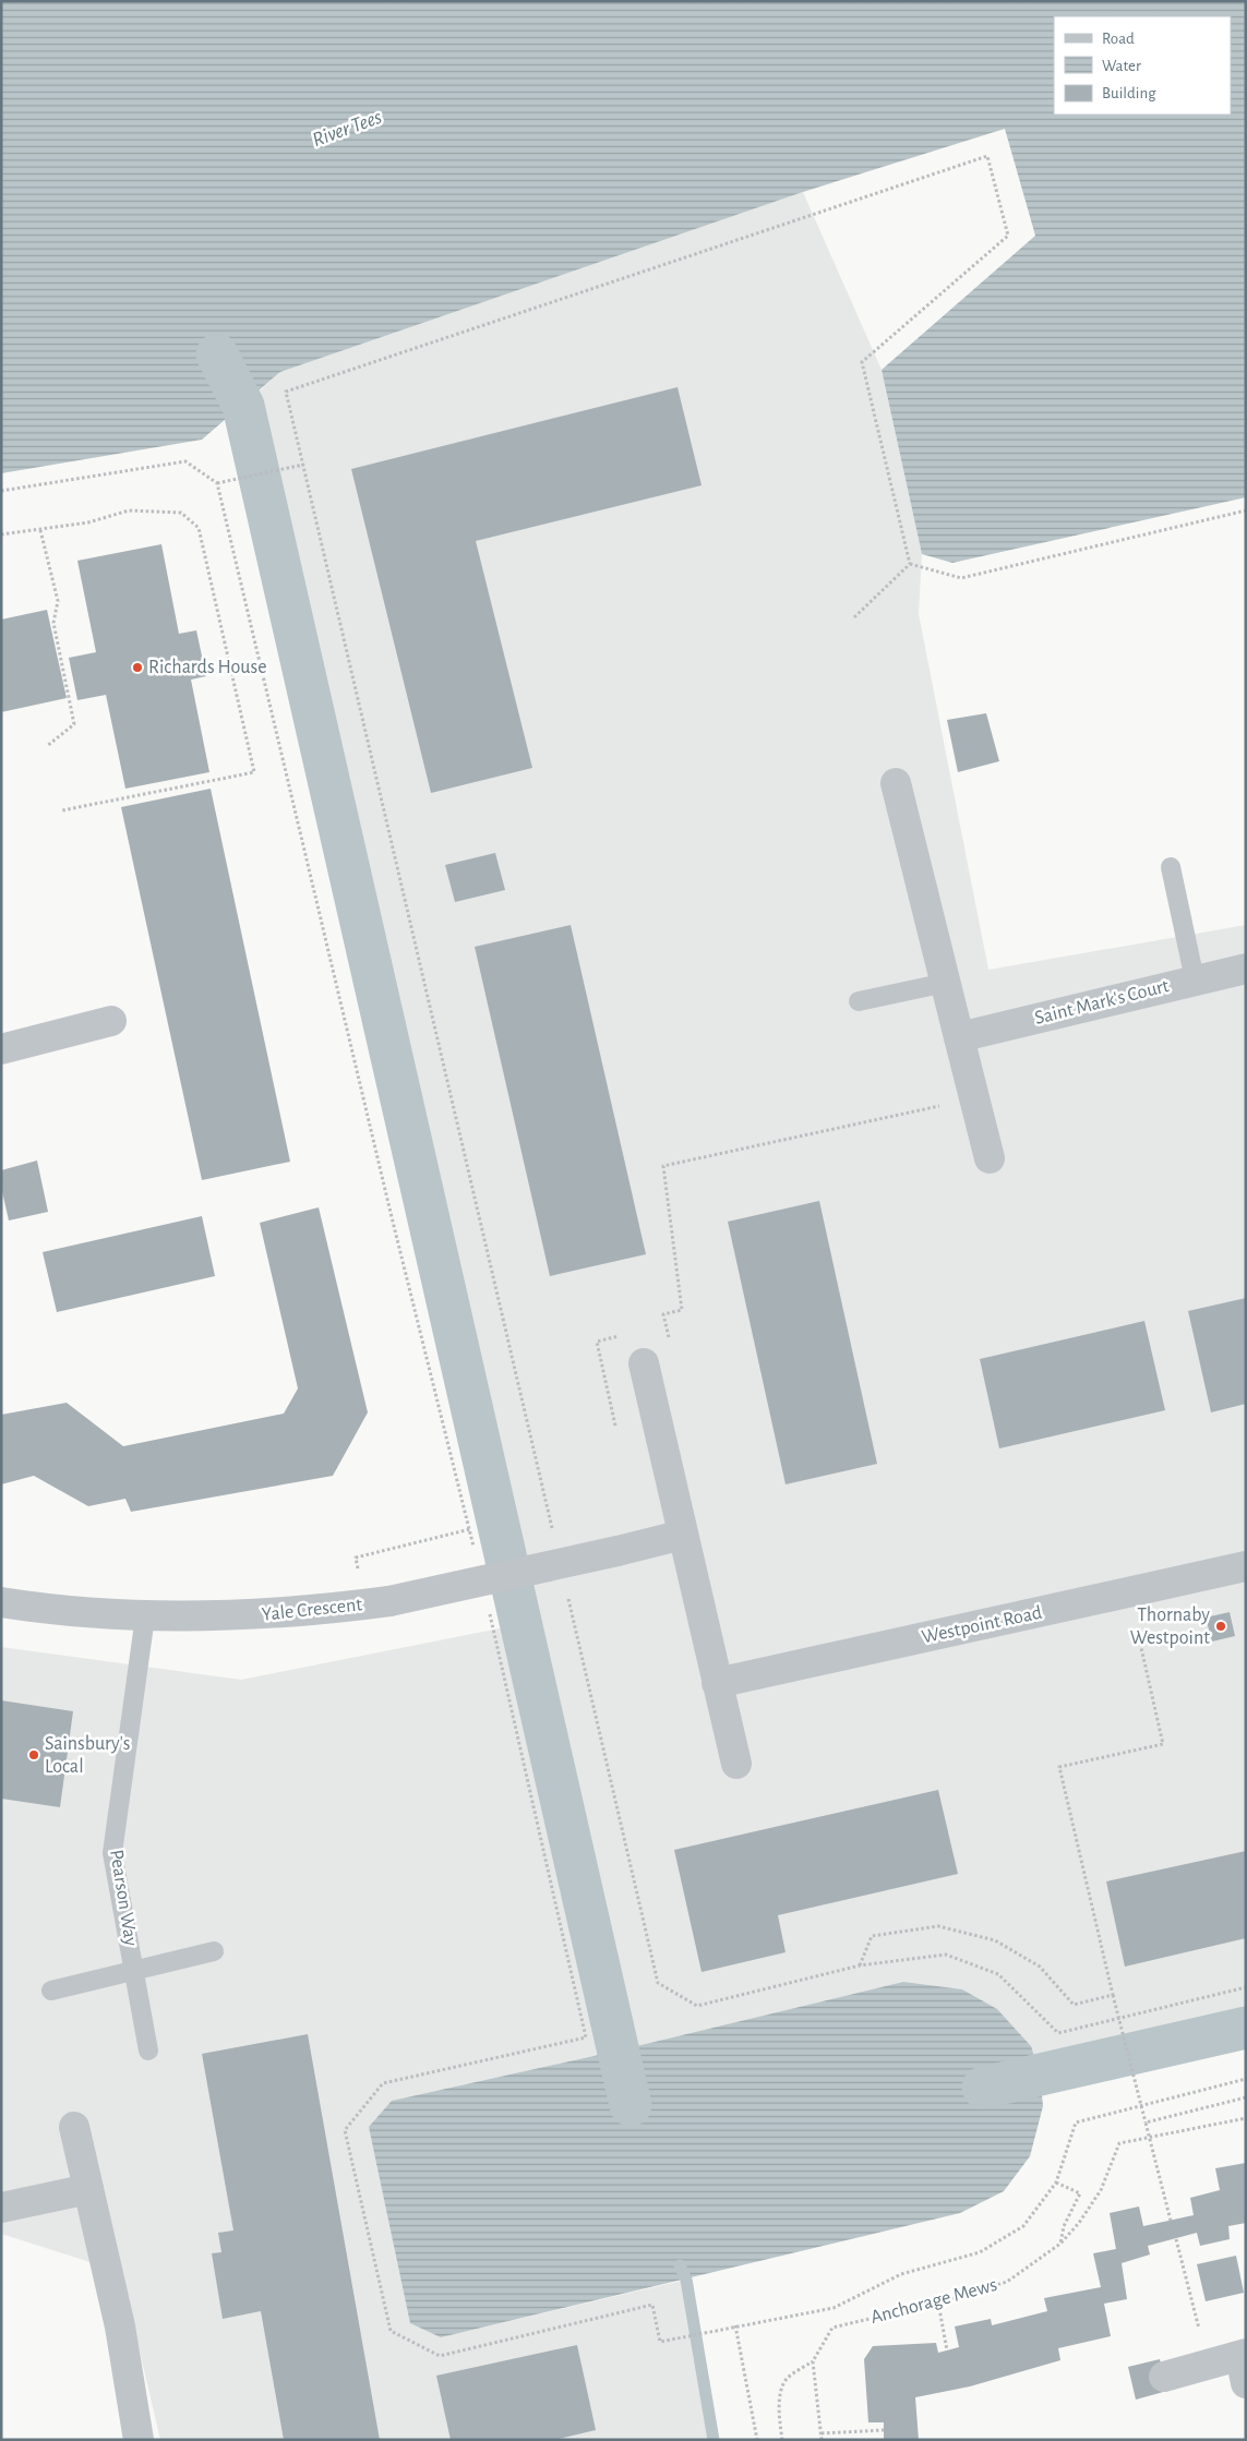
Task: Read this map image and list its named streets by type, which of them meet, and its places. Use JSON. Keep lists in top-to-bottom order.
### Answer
{
  "streets": {
    "street": ["Saint Mark's Court", "Yale Crescent", "Westpoint Road"],
    "lane": ["Pearson Way"],
    "path": ["Anchorage Mews"]
  },
  "crossings": [
    ["Yale Crescent", "Pearson Way"]
  ],
  "water": ["River Tees"],
  "places": ["Richards House", "Thornaby Westpoint", "Sainsbury's Local"],
  "legend": ["Road", "Water", "Building"]
}
